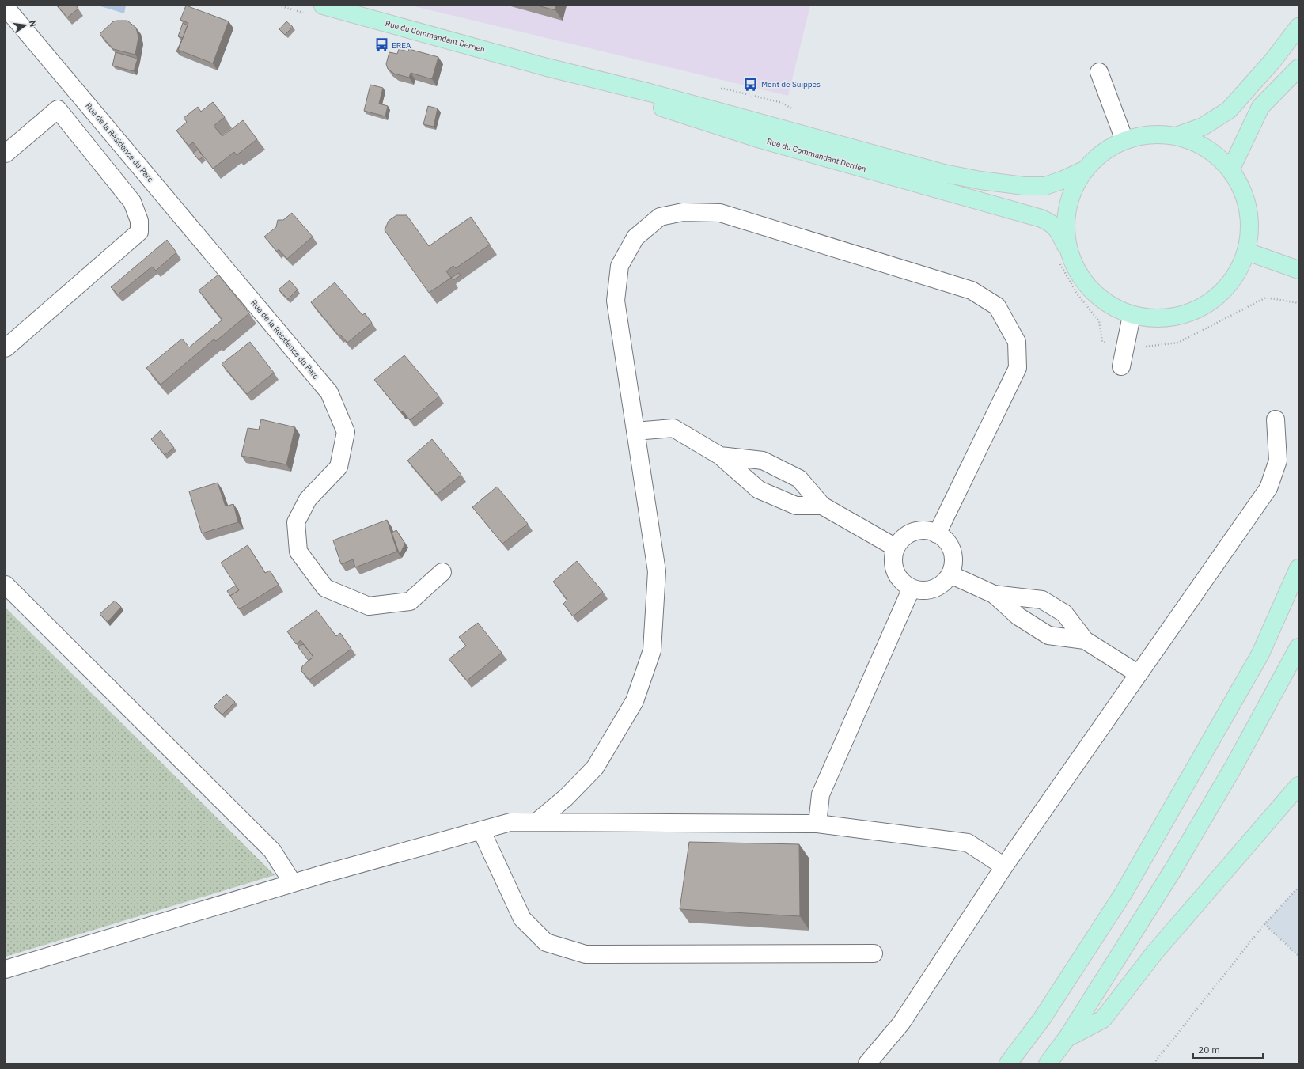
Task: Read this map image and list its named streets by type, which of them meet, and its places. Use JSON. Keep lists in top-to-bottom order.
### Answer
{
  "streets": {
    "main road": ["Rue du Commandant Derrien"],
    "street": ["Rue de la Résidence du Parc"]
  },
  "places": {
    "bus stop": ["EREA", "Mont de Suippes"]
  },
  "scale_bar": "20 m",
  "north": "right"
}
